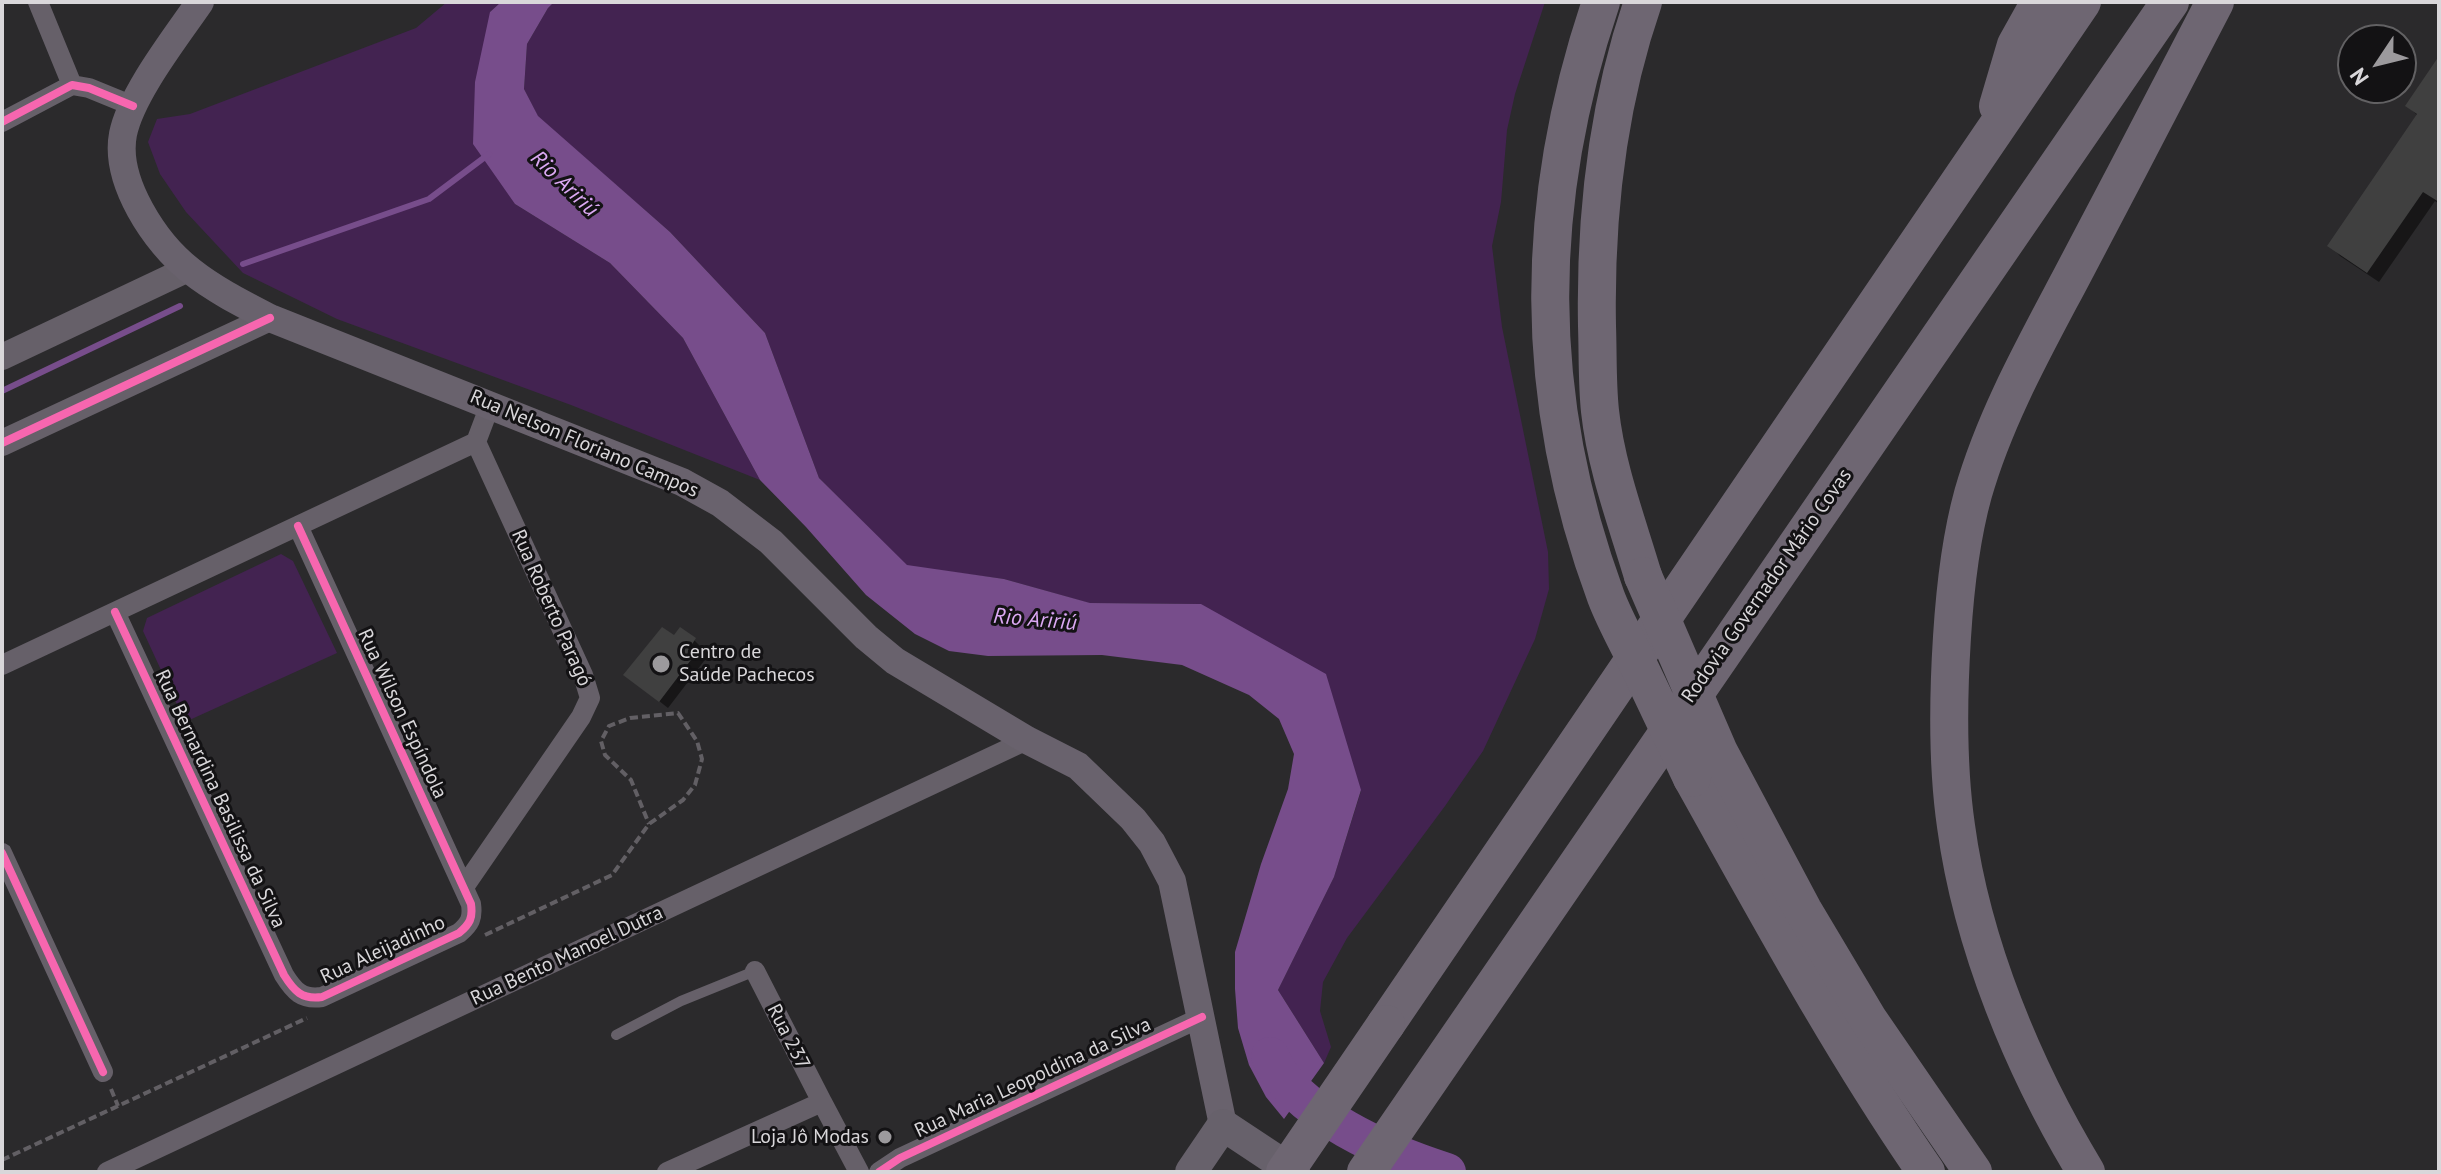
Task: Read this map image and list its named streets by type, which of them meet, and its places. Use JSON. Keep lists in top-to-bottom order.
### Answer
{
  "streets": {
    "highway": ["Rodovia Governador Mário Covas"],
    "main road": ["Rua Nelson Floriano Campos"],
    "street": [
      "Rua Roberto Paragó",
      "Rua Wilson Espíndola",
      "Rua Bernardina Basilissa da Silva",
      "Rua Aleijadinho",
      "Rua Bento Manoel Dutra",
      "Rua 237",
      "Rua Maria Leopoldina da Silva"
    ]
  },
  "crossings": [
    ["Rua Nelson Floriano Campos", "Rua Bento Manoel Dutra"],
    ["Rua Nelson Floriano Campos", "Rua Maria Leopoldina da Silva"],
    ["Rua Roberto Paragó", "Rua Wilson Espíndola"],
    ["Rua Wilson Espíndola", "Rua Aleijadinho"],
    ["Rua Bernardina Basilissa da Silva", "Rua Aleijadinho"]
  ],
  "water": ["Rio Aririú"],
  "places": ["Centro de Saúde Pachecos", "Loja Jô Modas"],
  "north": "bottom left"
}
